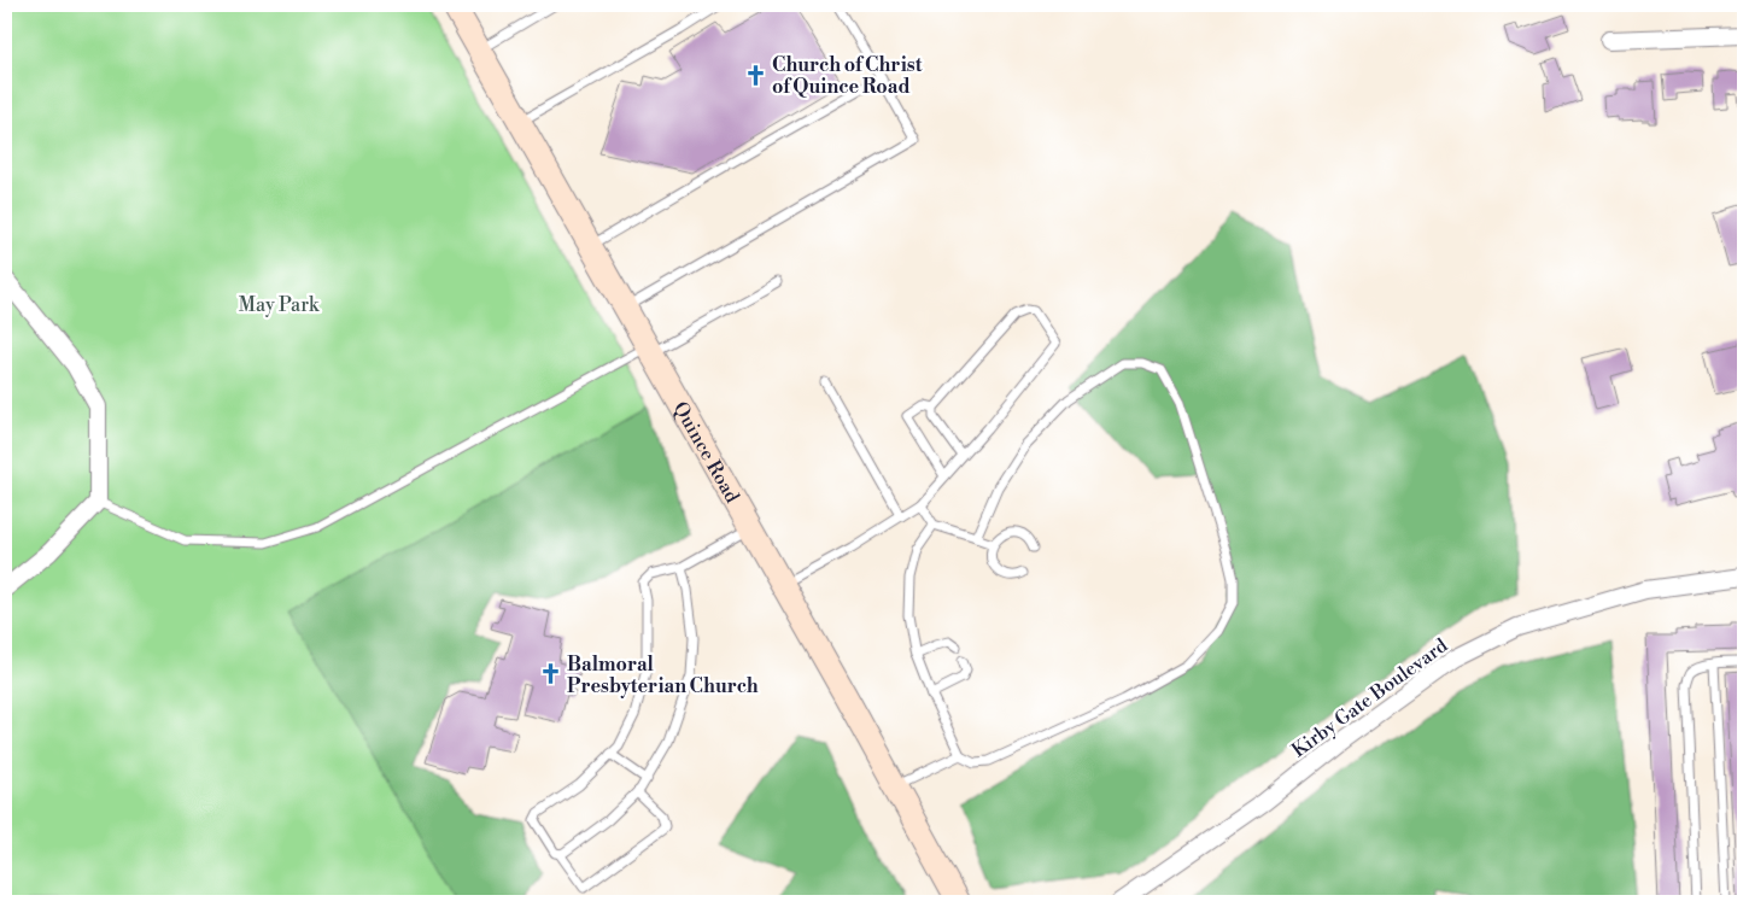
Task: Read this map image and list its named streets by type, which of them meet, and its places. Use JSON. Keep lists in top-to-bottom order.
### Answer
{
  "streets": {
    "main road": ["Quince Road"],
    "street": ["Kirby Gate Boulevard"]
  },
  "parks": ["May Park"],
  "places": {
    "church": ["Church of Christ of Quince Road", "Balmoral Presbyterian Church"]
  }
}
